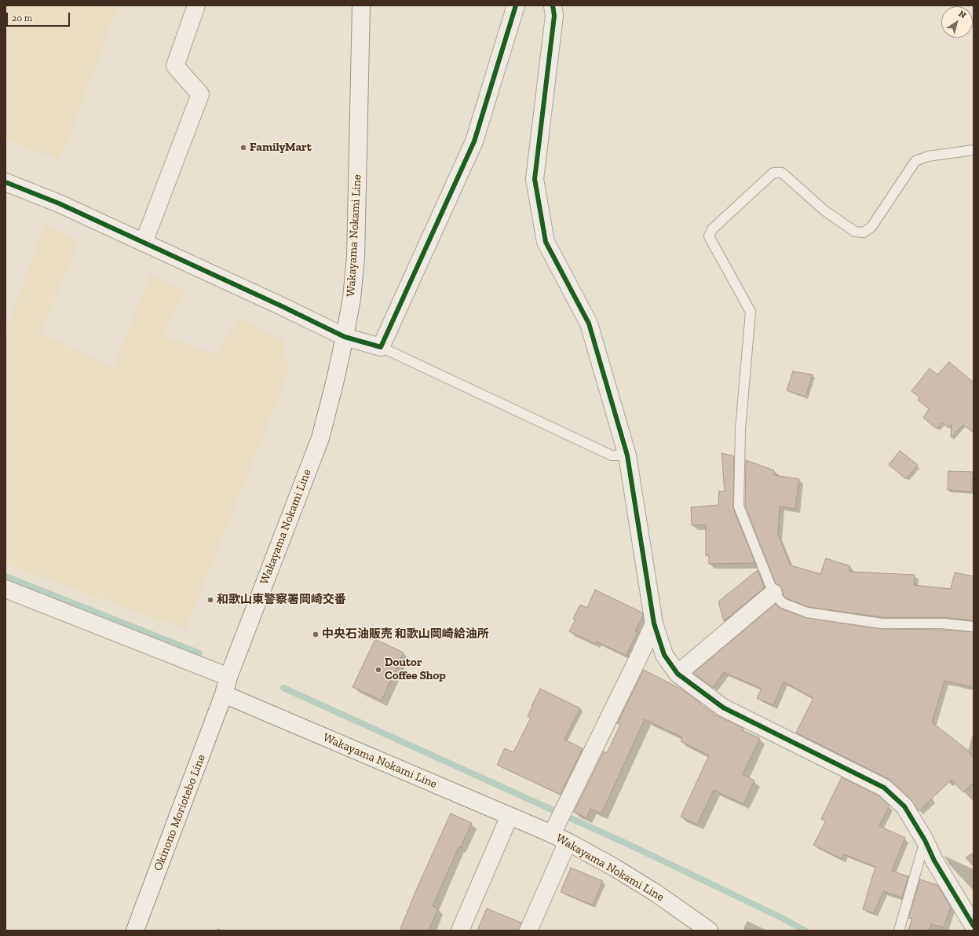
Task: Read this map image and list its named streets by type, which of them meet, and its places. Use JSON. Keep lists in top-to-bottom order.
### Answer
{
  "streets": {
    "street": ["Wakayama Nokami Line", "Okinono Moriotebo Line"]
  },
  "crossings": [
    ["Wakayama Nokami Line", "Okinono Moriotebo Line"]
  ],
  "places": [
    "FamilyMart",
    "和歌山東警察署岡崎交番",
    "中央石油販売 和歌山岡崎給油所",
    "Doutor Coffee Shop"
  ],
  "scale_bar": "20 m",
  "north": "top right"
}
